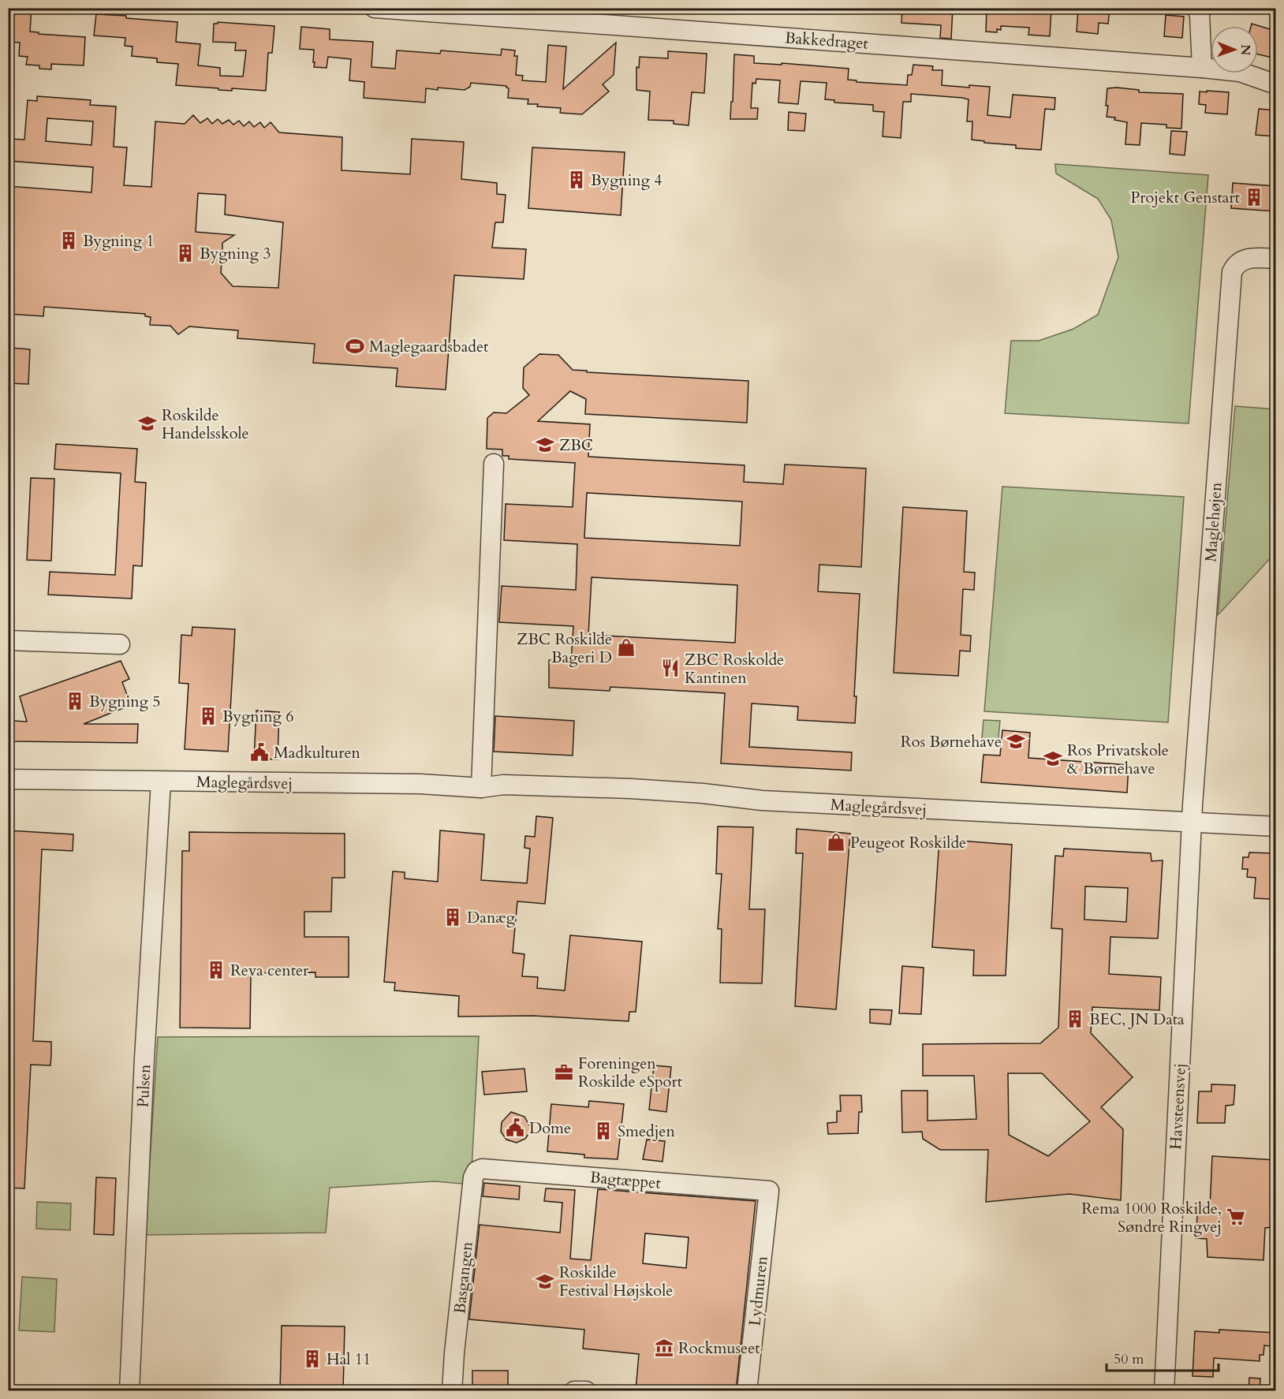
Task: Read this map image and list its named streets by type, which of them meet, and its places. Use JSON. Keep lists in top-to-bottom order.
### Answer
{
  "streets": {
    "street": [
      "Bakkedraget",
      "Maglehøjen",
      "Maglegårdsvej",
      "Pulsen",
      "Havsteensvej",
      "Bagtæppet",
      "Basgangen",
      "Lydmuren"
    ]
  },
  "crossings": [
    ["Maglehøjen", "Maglegårdsvej"],
    ["Maglehøjen", "Havsteensvej"],
    ["Maglegårdsvej", "Pulsen"],
    ["Maglegårdsvej", "Havsteensvej"],
    ["Bagtæppet", "Basgangen"],
    ["Bagtæppet", "Lydmuren"]
  ],
  "places": {
    "building": [
      "Bygning 4",
      "Projekt Genstart",
      "Bygning 1",
      "Bygning 3",
      "Bygning 5",
      "Bygning 6",
      "Danæg",
      "Reva center",
      "BEC, JN Data",
      "Smedjen",
      "Hal 11"
    ],
    "sports": ["Maglegaardsbadet"],
    "school or university": [
      "Roskilde Handelsskole",
      "ZBC",
      "Ros Børnehave",
      "Ros Privatskole & Børnehave",
      "Roskilde Festival Højskole"
    ],
    "shop": ["ZBC Roskilde Bageri D", "Peugeot Roskilde"],
    "restaurant": ["ZBC Roskolde Kantinen"],
    "public building": ["Madkulturen", "Dome"],
    "office": ["Foreningen Roskilde eSport"],
    "supermarket": ["Rema 1000 Roskilde, Søndre Ringvej"],
    "museum": ["Rockmuseet"]
  },
  "scale_bar": "50 m",
  "north": "right"
}
